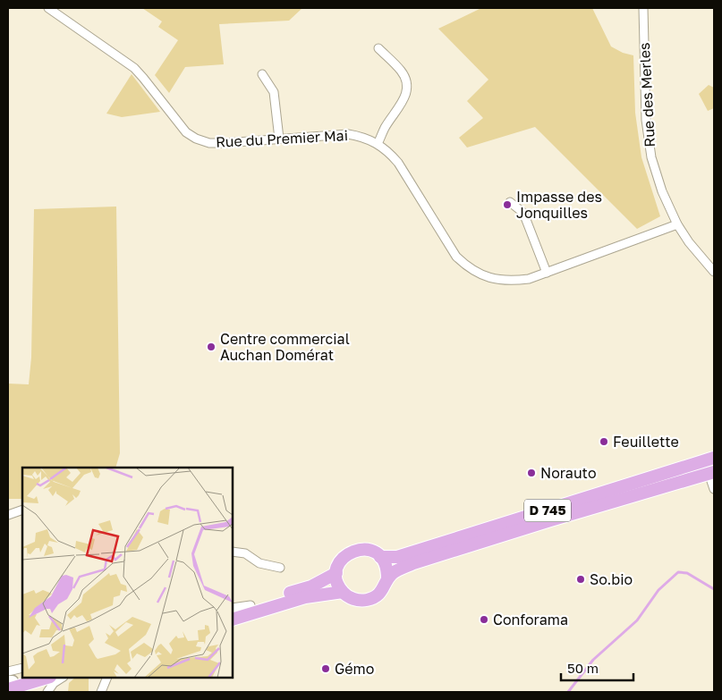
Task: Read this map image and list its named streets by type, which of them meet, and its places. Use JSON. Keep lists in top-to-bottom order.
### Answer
{
  "streets": {
    "main road": ["D 745"],
    "street": ["Rue des Merles", "Rue du Premier Mai"]
  },
  "crossings": [
    ["Rue des Merles", "Rue du Premier Mai"]
  ],
  "places": [
    "Impasse des Jonquilles",
    "Centre commercial Auchan Domérat",
    "Feuillette",
    "Norauto",
    "So.bio",
    "Conforama",
    "Gémo"
  ],
  "scale_bar": "50 m"
}
